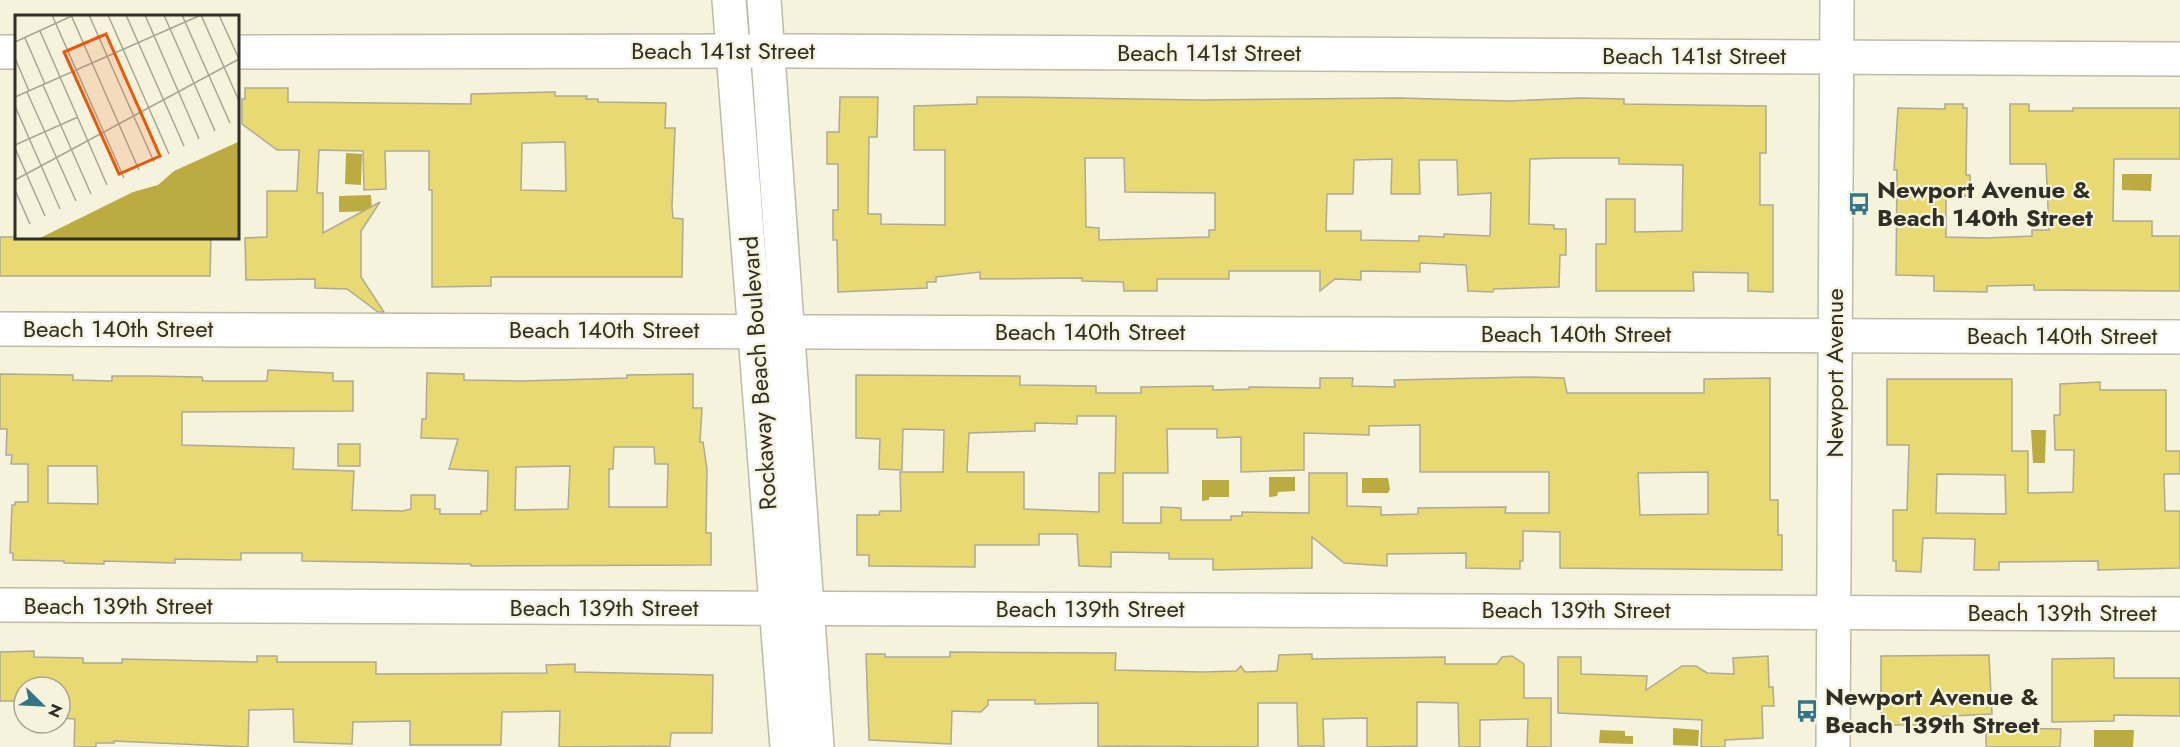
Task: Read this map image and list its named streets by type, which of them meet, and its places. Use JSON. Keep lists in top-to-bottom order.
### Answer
{
  "streets": {
    "street": [
      "Beach 141st Street",
      "Beach 140th Street",
      "Rockaway Beach Boulevard",
      "Newport Avenue",
      "Beach 139th Street"
    ]
  },
  "crossings": [
    ["Beach 141st Street", "Rockaway Beach Boulevard"],
    ["Beach 141st Street", "Newport Avenue"],
    ["Beach 140th Street", "Rockaway Beach Boulevard"],
    ["Beach 140th Street", "Newport Avenue"],
    ["Rockaway Beach Boulevard", "Beach 139th Street"],
    ["Newport Avenue", "Beach 139th Street"]
  ],
  "places": {
    "bus stop": ["Newport Avenue & Beach 140th Street", "Newport Avenue & Beach 139th Street"]
  },
  "north": "bottom right"
}
